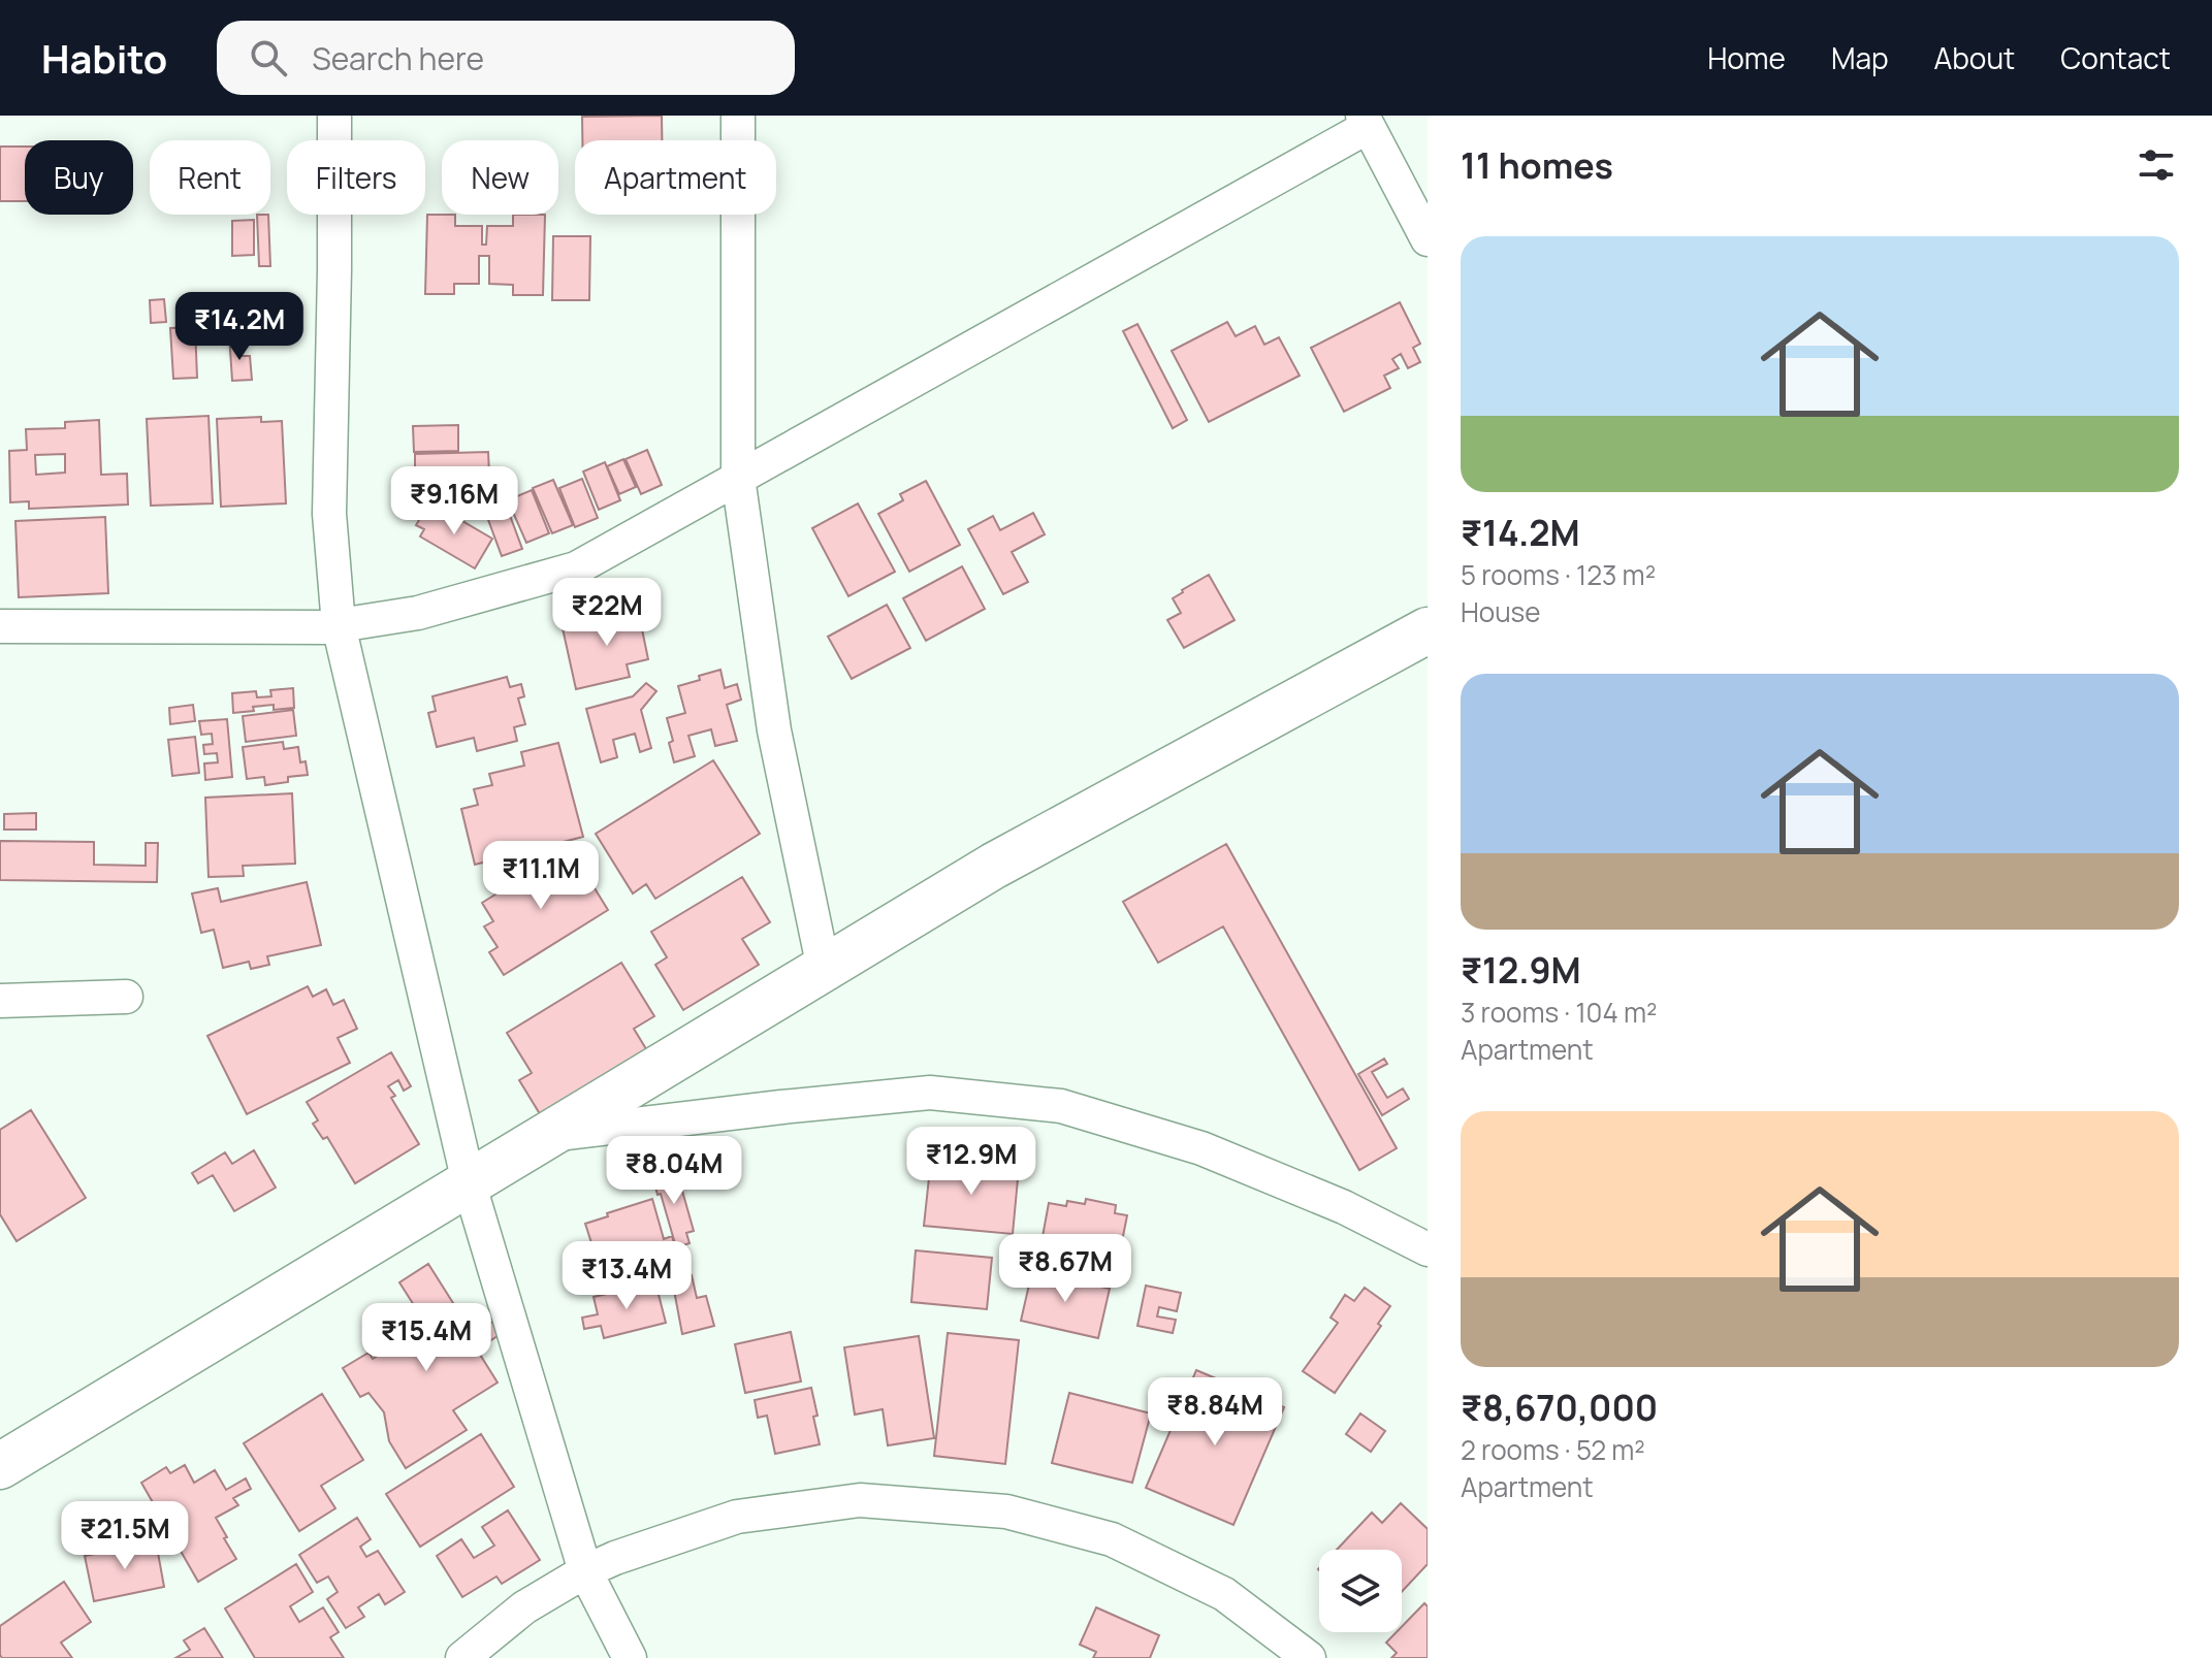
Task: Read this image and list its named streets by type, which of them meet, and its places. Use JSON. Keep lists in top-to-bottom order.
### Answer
{
  "page": {
    "header": "Habito",
    "search": "Search here",
    "nav": [
      "Home",
      "Map",
      "About",
      "Contact"
    ],
    "heading": "11 homes",
    "chip": [
      "Buy",
      "Rent",
      "Filters",
      "New",
      "Apartment"
    ],
    "list": [
      {
        "name": "₹14.2M",
        "note": "5 rooms · 123 m² · House"
      },
      {
        "name": "₹12.9M",
        "note": "3 rooms · 104 m² · Apartment"
      },
      {
        "name": "₹8,670,000",
        "note": "2 rooms · 52 m² · Apartment"
      }
    ],
    "price": [
      "₹14.2M",
      "₹9.16M",
      "₹22M",
      "₹11.1M",
      "₹12.9M",
      "₹8.04M",
      "₹8.67M",
      "₹13.4M",
      "₹15.4M",
      "₹8.84M",
      "₹21.5M"
    ]
  }
}
